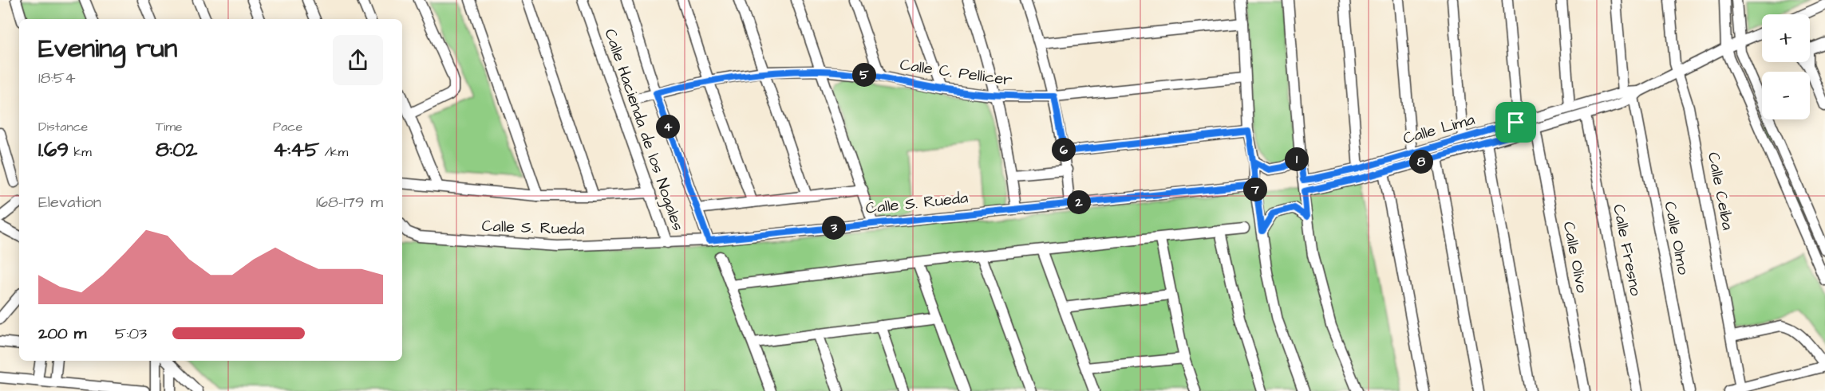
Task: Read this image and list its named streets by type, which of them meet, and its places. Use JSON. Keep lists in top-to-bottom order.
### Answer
{
  "streets": {
    "street": [
      "Calle C. Pellicer",
      "Calle Lima",
      "Calle Hacienda de los Nogales",
      "Calle Ceiba",
      "Calle S. Rueda",
      "Calle Olmo",
      "Calle Fresno",
      "Calle Olivo"
    ]
  },
  "crossings": [
    ["Calle Lima", "Calle Ceiba"],
    ["Calle Lima", "Calle Olmo"],
    ["Calle Lima", "Calle Fresno"],
    ["Calle Lima", "Calle Olivo"],
    ["Calle Hacienda de los Nogales", "Calle S. Rueda"]
  ],
  "page": {
    "map_buttons": ["+", "−"],
    "heading": ["Evening run", "18:54"],
    "pins": [
      "5",
      "4",
      "6",
      "1",
      "8",
      "7",
      "2",
      "3"
    ],
    "stats": [
      ["Distance", "1.69 km"],
      ["Time", "8:02"],
      ["Pace", "4:45 /km"]
    ],
    "chart": ["Elevation", "168–179 m"],
    "list": [
      {
        "name": "200 m",
        "note": "5:03"
      }
    ]
  }
}
